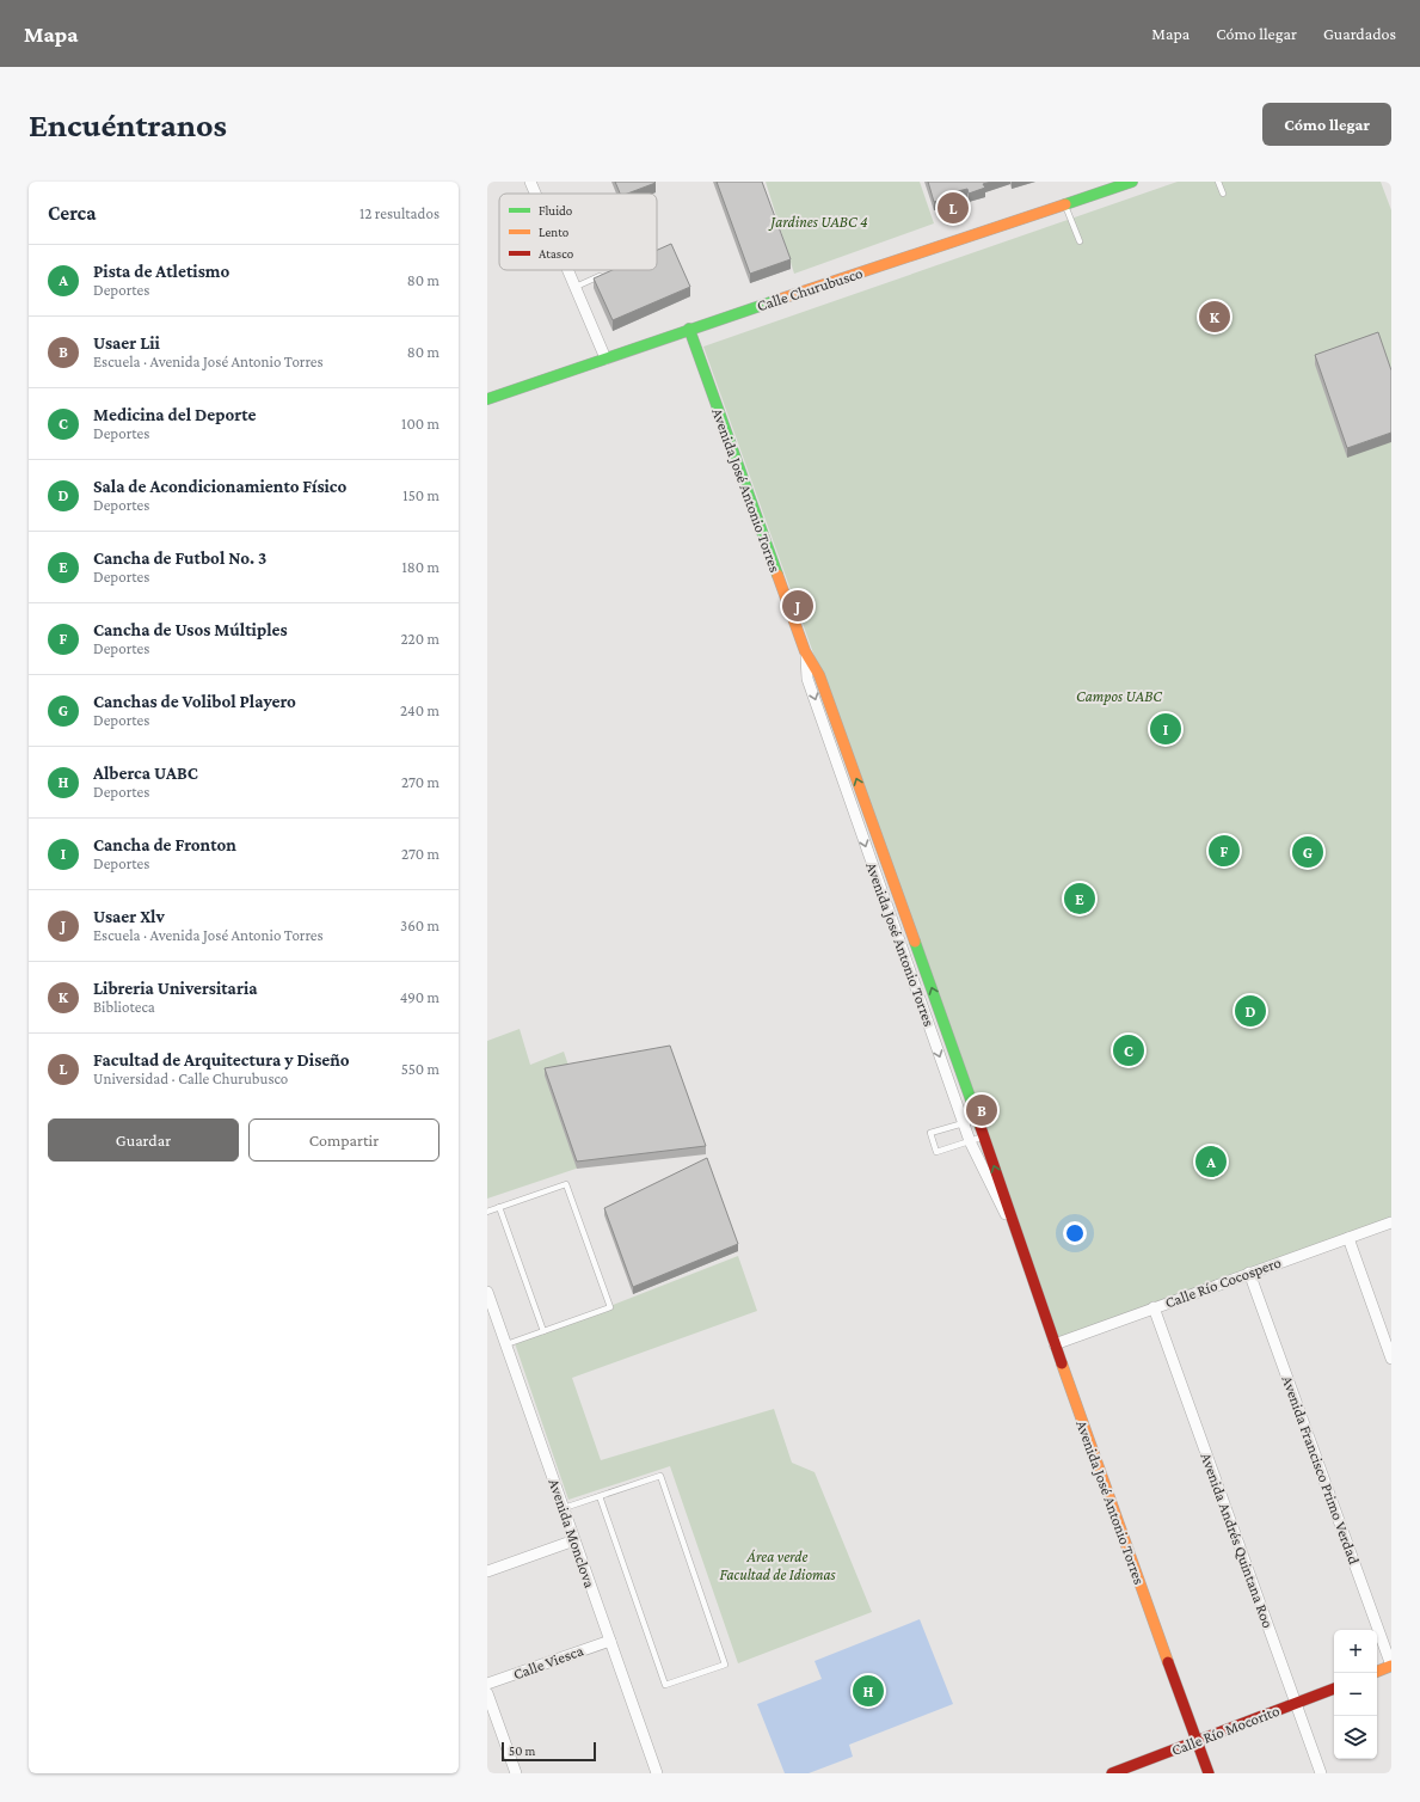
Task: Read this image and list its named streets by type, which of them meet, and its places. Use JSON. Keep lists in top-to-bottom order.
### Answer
{
  "streets": {
    "street": [
      "Calle Churubusco",
      "Avenida José Antonio Torres",
      "Calle Río Cocospero",
      "Avenida Francisco Primo Verdad",
      "Avenida Monclova",
      "Avenida Andrés Quintana Roo",
      "Calle Viesca",
      "Calle Río Mocorito"
    ]
  },
  "crossings": [
    ["Calle Churubusco", "Avenida José Antonio Torres"],
    ["Avenida José Antonio Torres", "Calle Río Cocospero"],
    ["Avenida José Antonio Torres", "Calle Río Mocorito"],
    ["Calle Río Cocospero", "Avenida Francisco Primo Verdad"],
    ["Calle Río Cocospero", "Avenida Andrés Quintana Roo"],
    ["Avenida Monclova", "Calle Viesca"],
    ["Avenida Andrés Quintana Roo", "Calle Río Mocorito"]
  ],
  "parks": ["Jardines UABC 4", "Campos UABC", "Área verde Facultad de Idiomas"],
  "legend": ["Fluido", "Lento", "Atasco"],
  "scale_bar": "50 m",
  "page": {
    "header": "Mapa",
    "nav": ["Mapa", "Cómo llegar", "Guardados"],
    "buttons": [
      "Cómo llegar",
      ["Guardar", "Compartir"]
    ],
    "title": "Encuéntranos",
    "heading": ["Cerca", "12 resultados"],
    "pins": [
      "L",
      "K",
      "J",
      "I",
      "F",
      "G",
      "E",
      "D",
      "C",
      "B",
      "A",
      "H"
    ],
    "list": [
      {
        "mark": "A",
        "name": "Pista de Atletismo",
        "note": "Deportes",
        "value": "80 m"
      },
      {
        "mark": "B",
        "name": "Usaer Lii",
        "note": "Escuela · Avenida José Antonio Torres",
        "value": "80 m"
      },
      {
        "mark": "C",
        "name": "Medicina del Deporte",
        "note": "Deportes",
        "value": "100 m"
      },
      {
        "mark": "D",
        "name": "Sala de Acondicionamiento Físico",
        "note": "Deportes",
        "value": "150 m"
      },
      {
        "mark": "E",
        "name": "Cancha de Futbol No. 3",
        "note": "Deportes",
        "value": "180 m"
      },
      {
        "mark": "F",
        "name": "Cancha de Usos Múltiples",
        "note": "Deportes",
        "value": "220 m"
      },
      {
        "mark": "G",
        "name": "Canchas de Volibol Playero",
        "note": "Deportes",
        "value": "240 m"
      },
      {
        "mark": "H",
        "name": "Alberca UABC",
        "note": "Deportes",
        "value": "270 m"
      },
      {
        "mark": "I",
        "name": "Cancha de Fronton",
        "note": "Deportes",
        "value": "270 m"
      },
      {
        "mark": "J",
        "name": "Usaer Xlv",
        "note": "Escuela · Avenida José Antonio Torres",
        "value": "360 m"
      },
      {
        "mark": "K",
        "name": "Libreria Universitaria",
        "note": "Biblioteca",
        "value": "490 m"
      },
      {
        "mark": "L",
        "name": "Facultad de Arquitectura y Diseño",
        "note": "Universidad · Calle Churubusco",
        "value": "550 m"
      }
    ],
    "map_buttons": ["+", "−"],
    "scale": "50 m"
  }
}
